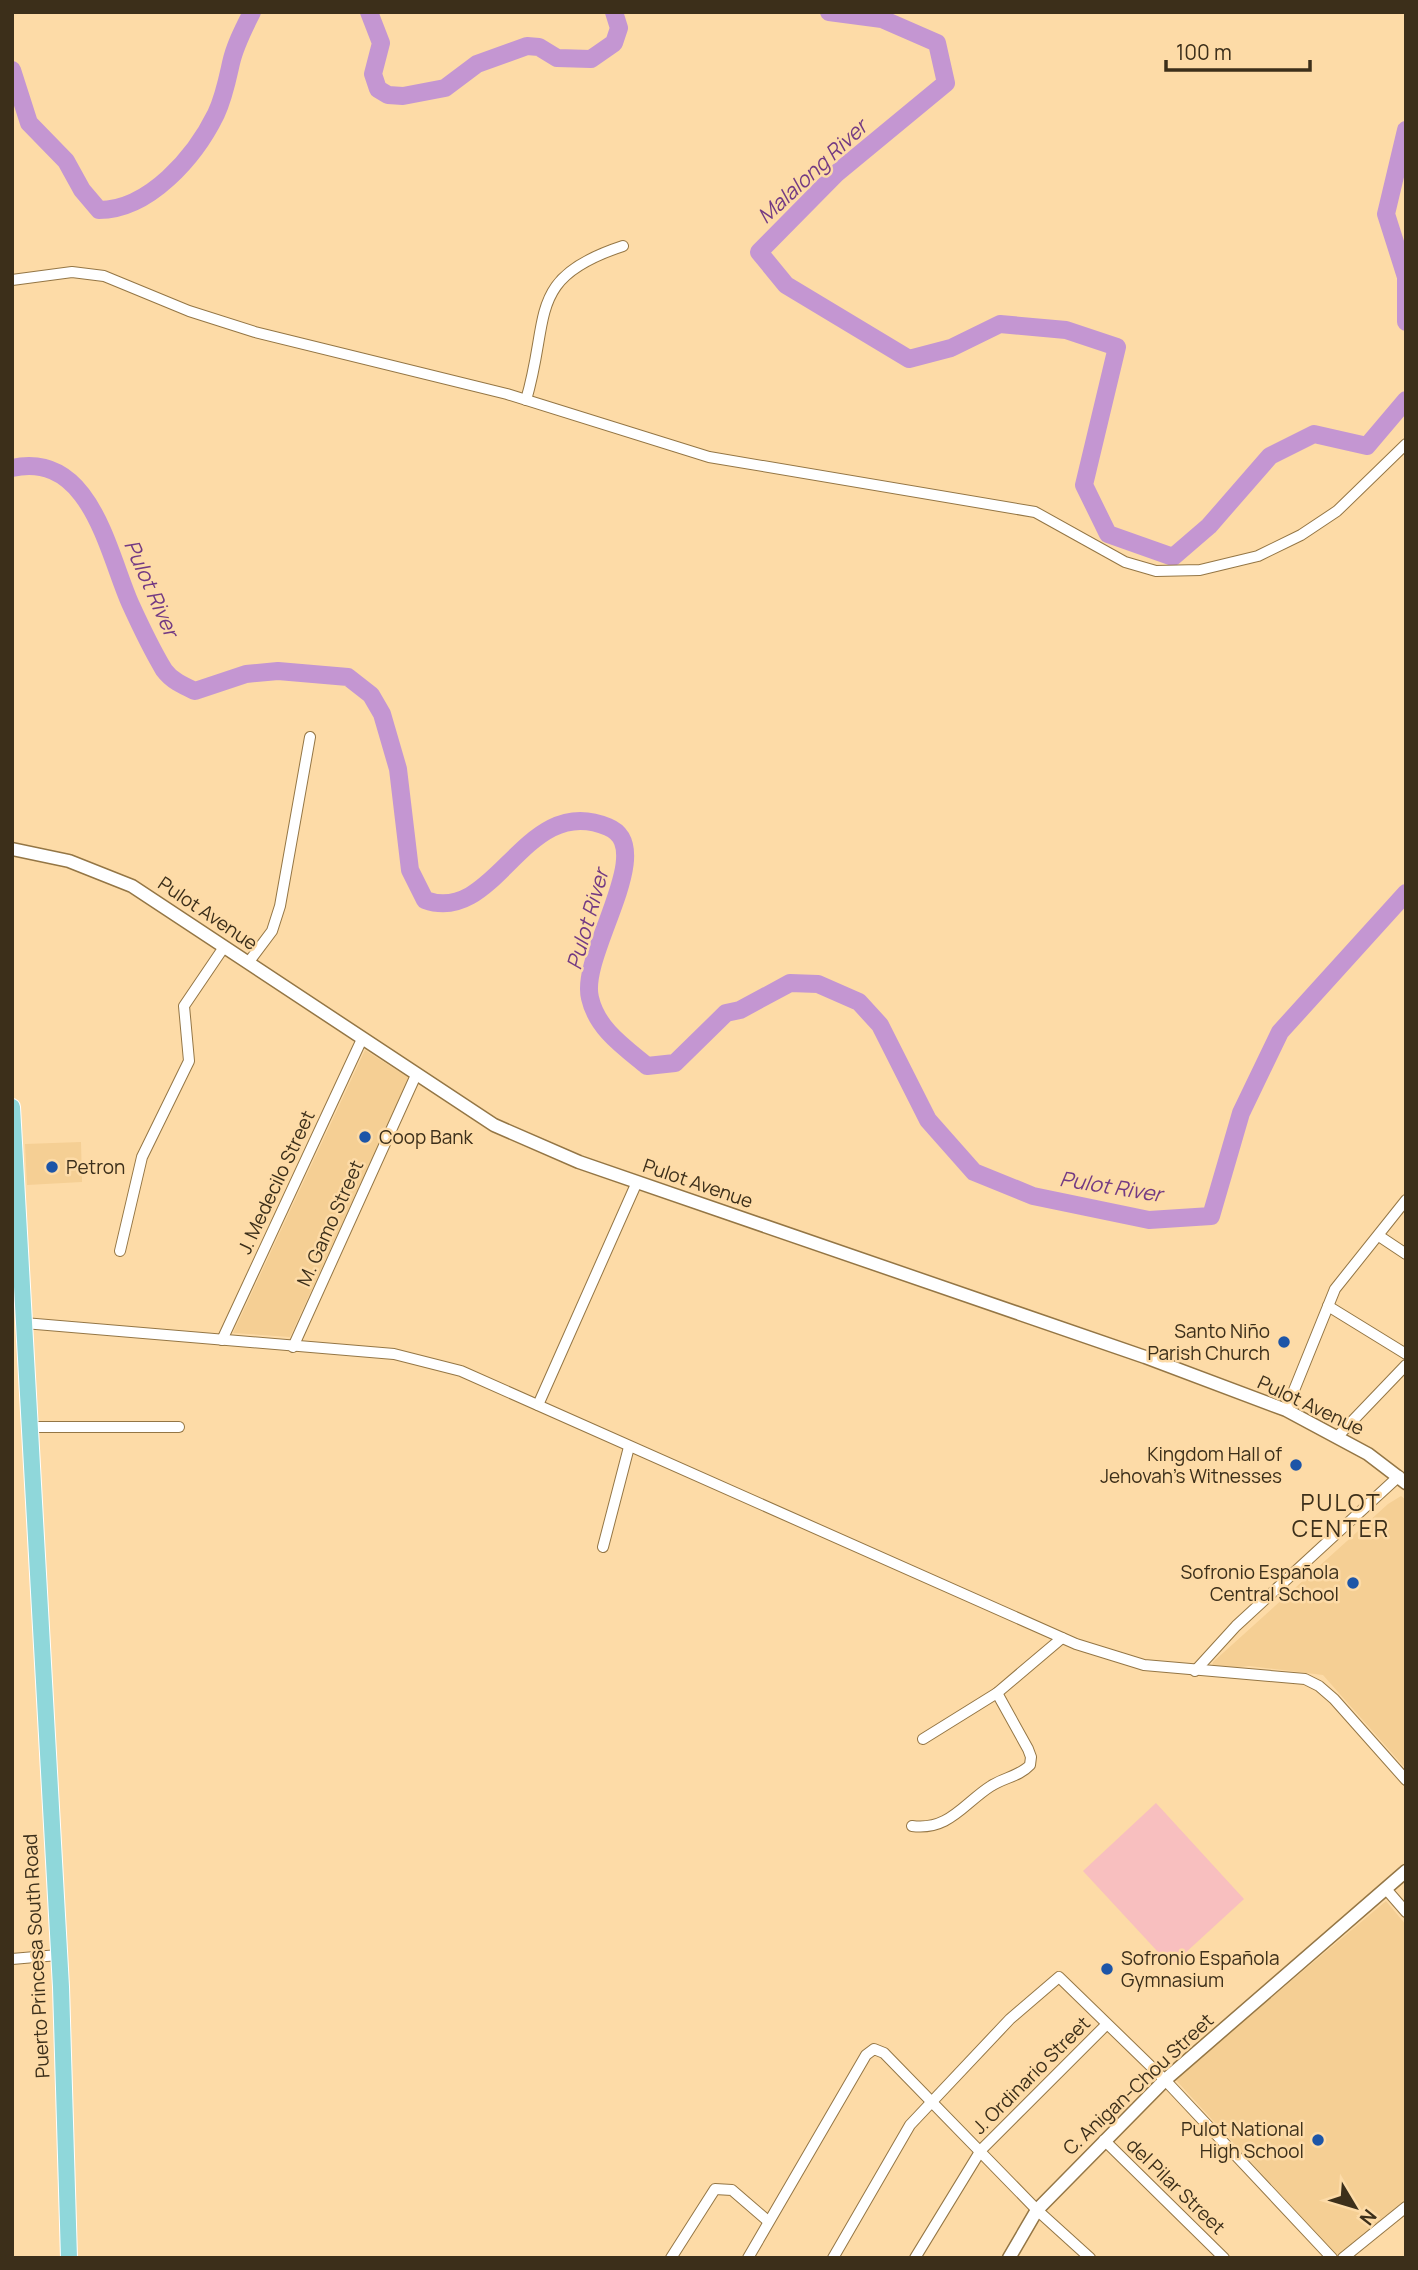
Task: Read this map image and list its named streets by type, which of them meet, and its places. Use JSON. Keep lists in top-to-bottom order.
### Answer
{
  "streets": {
    "main road": ["Puerto Princesa South Road"],
    "street": [
      "Pulot Avenue",
      "J. Medecilo Street",
      "M. Gamo Street",
      "J. Ordinario Street",
      "C. Anigan-Chou Street",
      "del Pilar Street"
    ]
  },
  "crossings": [
    ["Pulot Avenue", "J. Medecilo Street"],
    ["Pulot Avenue", "M. Gamo Street"],
    ["C. Anigan-Chou Street", "del Pilar Street"]
  ],
  "districts": ["PULOT CENTER"],
  "water": ["Malalong River", "Pulot River"],
  "places": [
    "Coop Bank",
    "Petron",
    "Santo Niño Parish Church",
    "Kingdom Hall of Jehovah's Witnesses",
    "Sofronio Española Central School",
    "Sofronio Española Gymnasium",
    "Pulot National High School"
  ],
  "scale_bar": "100 m",
  "north": "bottom right"
}
